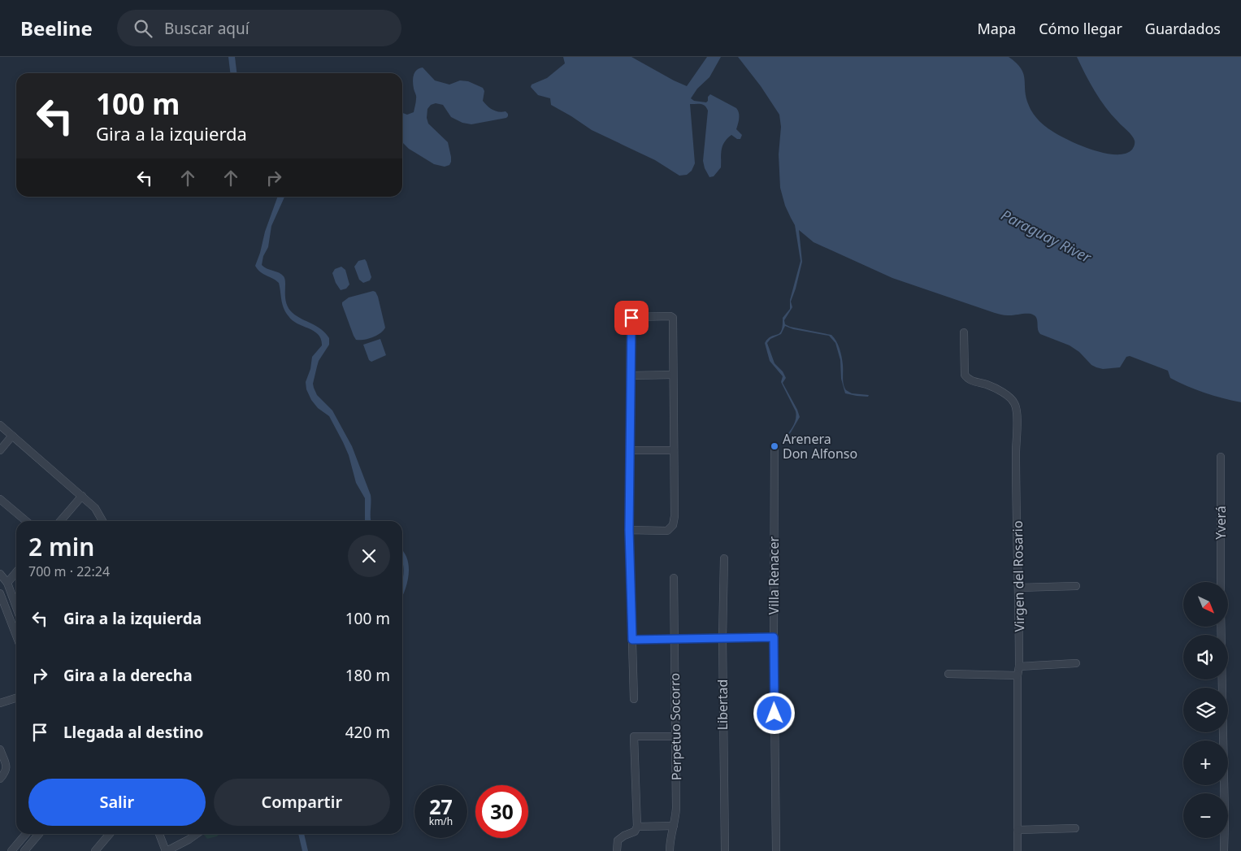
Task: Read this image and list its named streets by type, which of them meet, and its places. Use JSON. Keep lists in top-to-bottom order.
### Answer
{
  "streets": {
    "street": [
      "Yverá",
      "Villa Renacer",
      "Virgen del Rosario",
      "Libertad",
      "Perpetuo Socorro"
    ]
  },
  "water": ["Paraguay River"],
  "places": ["Arenera Don Alfonso"],
  "north": "bottom right",
  "page": {
    "header": "Beeline",
    "search": "Buscar aquí",
    "nav": ["Mapa", "Cómo llegar", "Guardados"],
    "turn": ["100 m", "Gira a la izquierda"],
    "heading": ["2 min", "700 m · 22:24"],
    "map_buttons": ["+", "−"],
    "list": [
      {
        "name": "Gira a la izquierda",
        "value": "100 m"
      },
      {
        "name": "Gira a la derecha",
        "value": "180 m"
      },
      {
        "name": "Llegada al destino",
        "value": "420 m"
      }
    ],
    "buttons": ["Salir", "Compartir"],
    "speed": "27 km/h",
    "limit": "30"
  }
}
